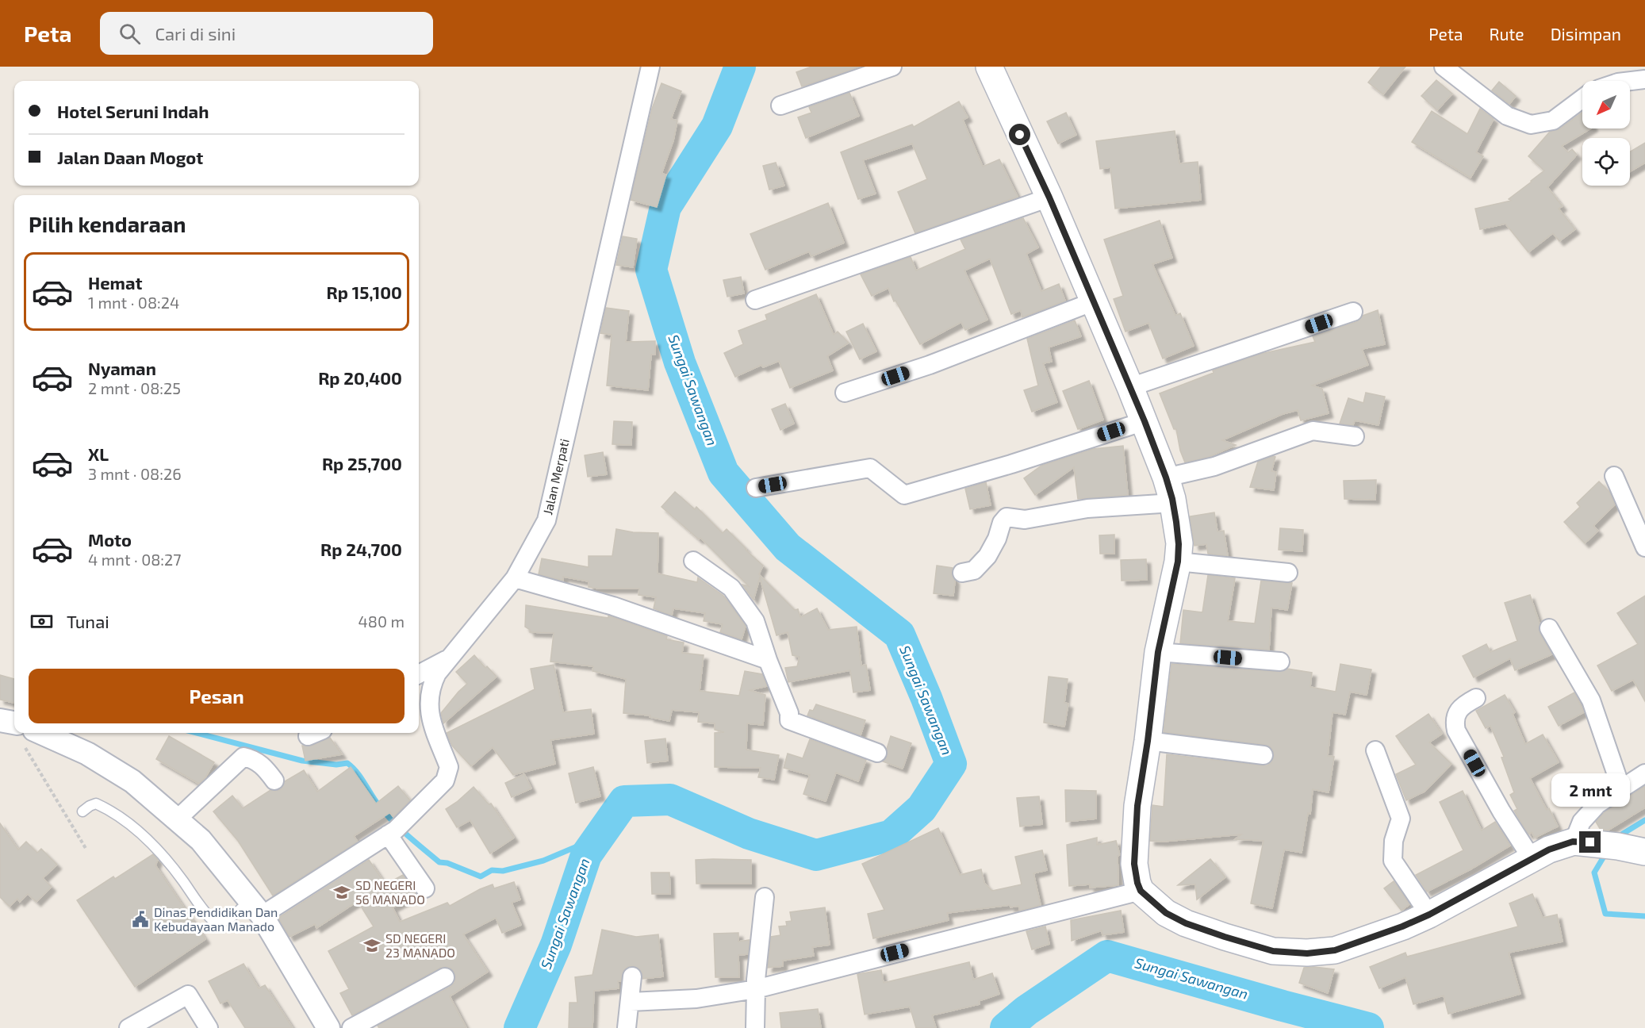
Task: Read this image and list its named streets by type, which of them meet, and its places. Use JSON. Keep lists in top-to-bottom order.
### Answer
{
  "streets": {
    "street": ["Jalan Merpati"]
  },
  "water": ["Sungai Sawangan"],
  "places": {
    "school or university": ["SD NEGERI 56 MANADO", "SD NEGERI 23 MANADO"],
    "public building": ["Dinas Pendidikan Dan Kebudayaan Manado"]
  },
  "north": "bottom left",
  "page": {
    "header": "Peta",
    "search": "Cari di sini",
    "nav": ["Peta", "Rute", "Disimpan"],
    "banner": ["Hotel Seruni Indah", "Jalan Daan Mogot"],
    "heading": "Pilih kendaraan",
    "list": [
      {
        "name": "Hemat",
        "note": "1 mnt · 08:24",
        "value": "Rp 15,100"
      },
      {
        "name": "Nyaman",
        "note": "2 mnt · 08:25",
        "value": "Rp 20,400"
      },
      {
        "name": "XL",
        "note": "3 mnt · 08:26",
        "value": "Rp 25,700"
      },
      {
        "name": "Moto",
        "note": "4 mnt · 08:27",
        "value": "Rp 24,700"
      }
    ],
    "pay": ["Tunai", "480 m"],
    "buttons": "Pesan",
    "bubble": "2 mnt"
  }
}
